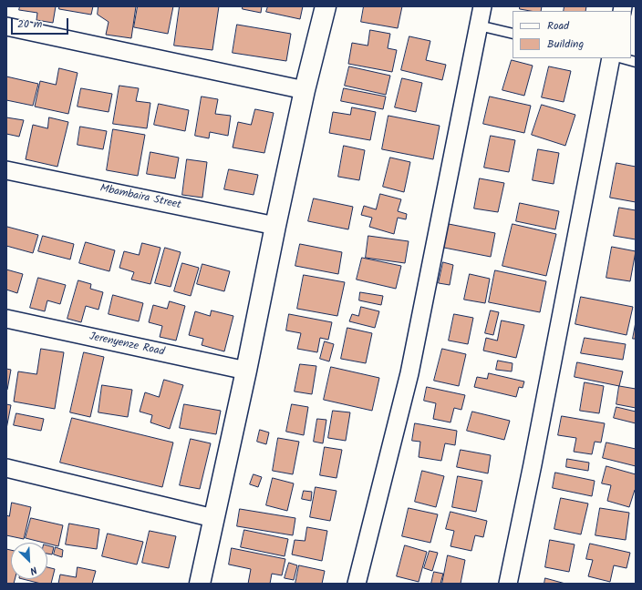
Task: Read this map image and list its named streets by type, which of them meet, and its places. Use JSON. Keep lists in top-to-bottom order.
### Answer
{
  "streets": {
    "street": ["Mbambaira Street", "Jerenyenze Road"]
  },
  "legend": ["Road", "Building"],
  "scale_bar": "20 m",
  "north": "bottom right"
}
